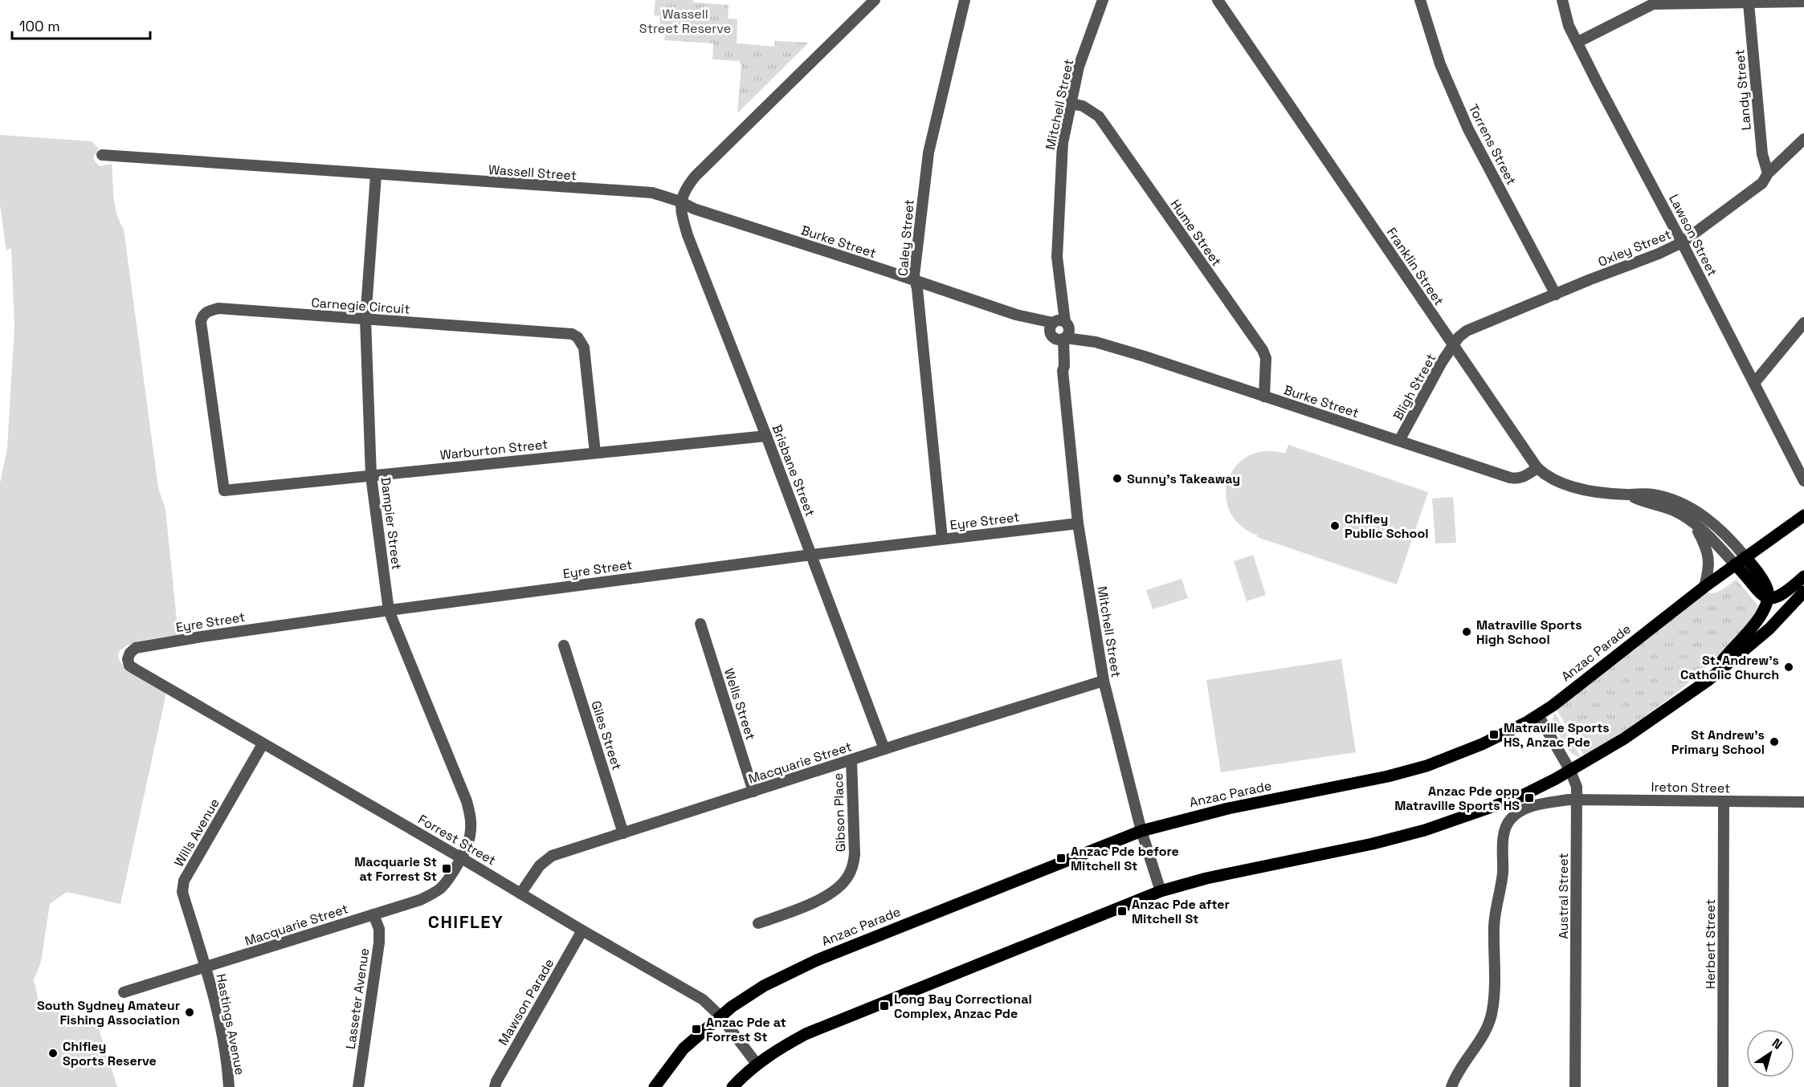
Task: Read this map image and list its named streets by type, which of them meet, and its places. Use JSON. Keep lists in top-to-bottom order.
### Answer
{
  "streets": {
    "main road": ["Anzac Parade"],
    "street": [
      "Landy Street",
      "Mitchell Street",
      "Torrens Street",
      "Wassell Street",
      "Hume Street",
      "Lawson Street",
      "Caley Street",
      "Burke Street",
      "Oxley Street",
      "Franklin Street",
      "Carnegie Circuit",
      "Bligh Street",
      "Warburton Street",
      "Brisbane Street",
      "Eyre Street",
      "Dampier Street",
      "Wells Street",
      "Giles Street",
      "Macquarie Street",
      "Ireton Street",
      "Gibson Place",
      "Wills Avenue",
      "Forrest Street",
      "Austral Street",
      "Herbert Street",
      "Lasseter Avenue",
      "Mawson Parade",
      "Hastings Avenue"
    ]
  },
  "crossings": [
    ["Landy Street", "Oxley Street"],
    ["Mitchell Street", "Hume Street"],
    ["Mitchell Street", "Burke Street"],
    ["Mitchell Street", "Eyre Street"],
    ["Mitchell Street", "Anzac Parade"],
    ["Mitchell Street", "Macquarie Street"],
    ["Torrens Street", "Oxley Street"],
    ["Wassell Street", "Burke Street"],
    ["Wassell Street", "Brisbane Street"],
    ["Wassell Street", "Dampier Street"],
    ["Hume Street", "Burke Street"],
    ["Lawson Street", "Oxley Street"],
    ["Caley Street", "Burke Street"],
    ["Caley Street", "Eyre Street"],
    ["Burke Street", "Franklin Street"],
    ["Burke Street", "Bligh Street"],
    ["Burke Street", "Brisbane Street"],
    ["Oxley Street", "Franklin Street"],
    ["Oxley Street", "Bligh Street"],
    ["Franklin Street", "Bligh Street"],
    ["Franklin Street", "Anzac Parade"],
    ["Carnegie Circuit", "Warburton Street"],
    ["Carnegie Circuit", "Dampier Street"],
    ["Warburton Street", "Brisbane Street"],
    ["Warburton Street", "Dampier Street"],
    ["Brisbane Street", "Eyre Street"],
    ["Brisbane Street", "Macquarie Street"],
    ["Eyre Street", "Dampier Street"],
    ["Eyre Street", "Forrest Street"],
    ["Dampier Street", "Macquarie Street"],
    ["Dampier Street", "Forrest Street"],
    ["Anzac Parade", "Forrest Street"],
    ["Anzac Parade", "Austral Street"],
    ["Wells Street", "Macquarie Street"],
    ["Giles Street", "Macquarie Street"],
    ["Macquarie Street", "Gibson Place"],
    ["Macquarie Street", "Wills Avenue"],
    ["Macquarie Street", "Forrest Street"],
    ["Macquarie Street", "Lasseter Avenue"],
    ["Macquarie Street", "Hastings Avenue"],
    ["Ireton Street", "Austral Street"],
    ["Ireton Street", "Herbert Street"],
    ["Wills Avenue", "Forrest Street"],
    ["Wills Avenue", "Hastings Avenue"],
    ["Forrest Street", "Mawson Parade"]
  ],
  "districts": ["CHIFLEY"],
  "parks": ["Wassell Street Reserve"],
  "places": {
    "other": [
      "Sunny's Takeaway",
      "Chifley Public School",
      "Matraville Sports High School",
      "St. Andrew's Catholic Church",
      "St Andrew's Primary School",
      "South Sydney Amateur Fishing Association",
      "Chifley Sports Reserve"
    ],
    "transit": [
      "Matraville Sports HS, Anzac Pde",
      "Anzac Pde opp Matraville Sports HS",
      "Anzac Pde before Mitchell St",
      "Macquarie St at Forrest St",
      "Anzac Pde after Mitchell St",
      "Long Bay Correctional Complex, Anzac Pde",
      "Anzac Pde at Forrest St"
    ]
  },
  "scale_bar": "100 m",
  "north": "top right"
}
